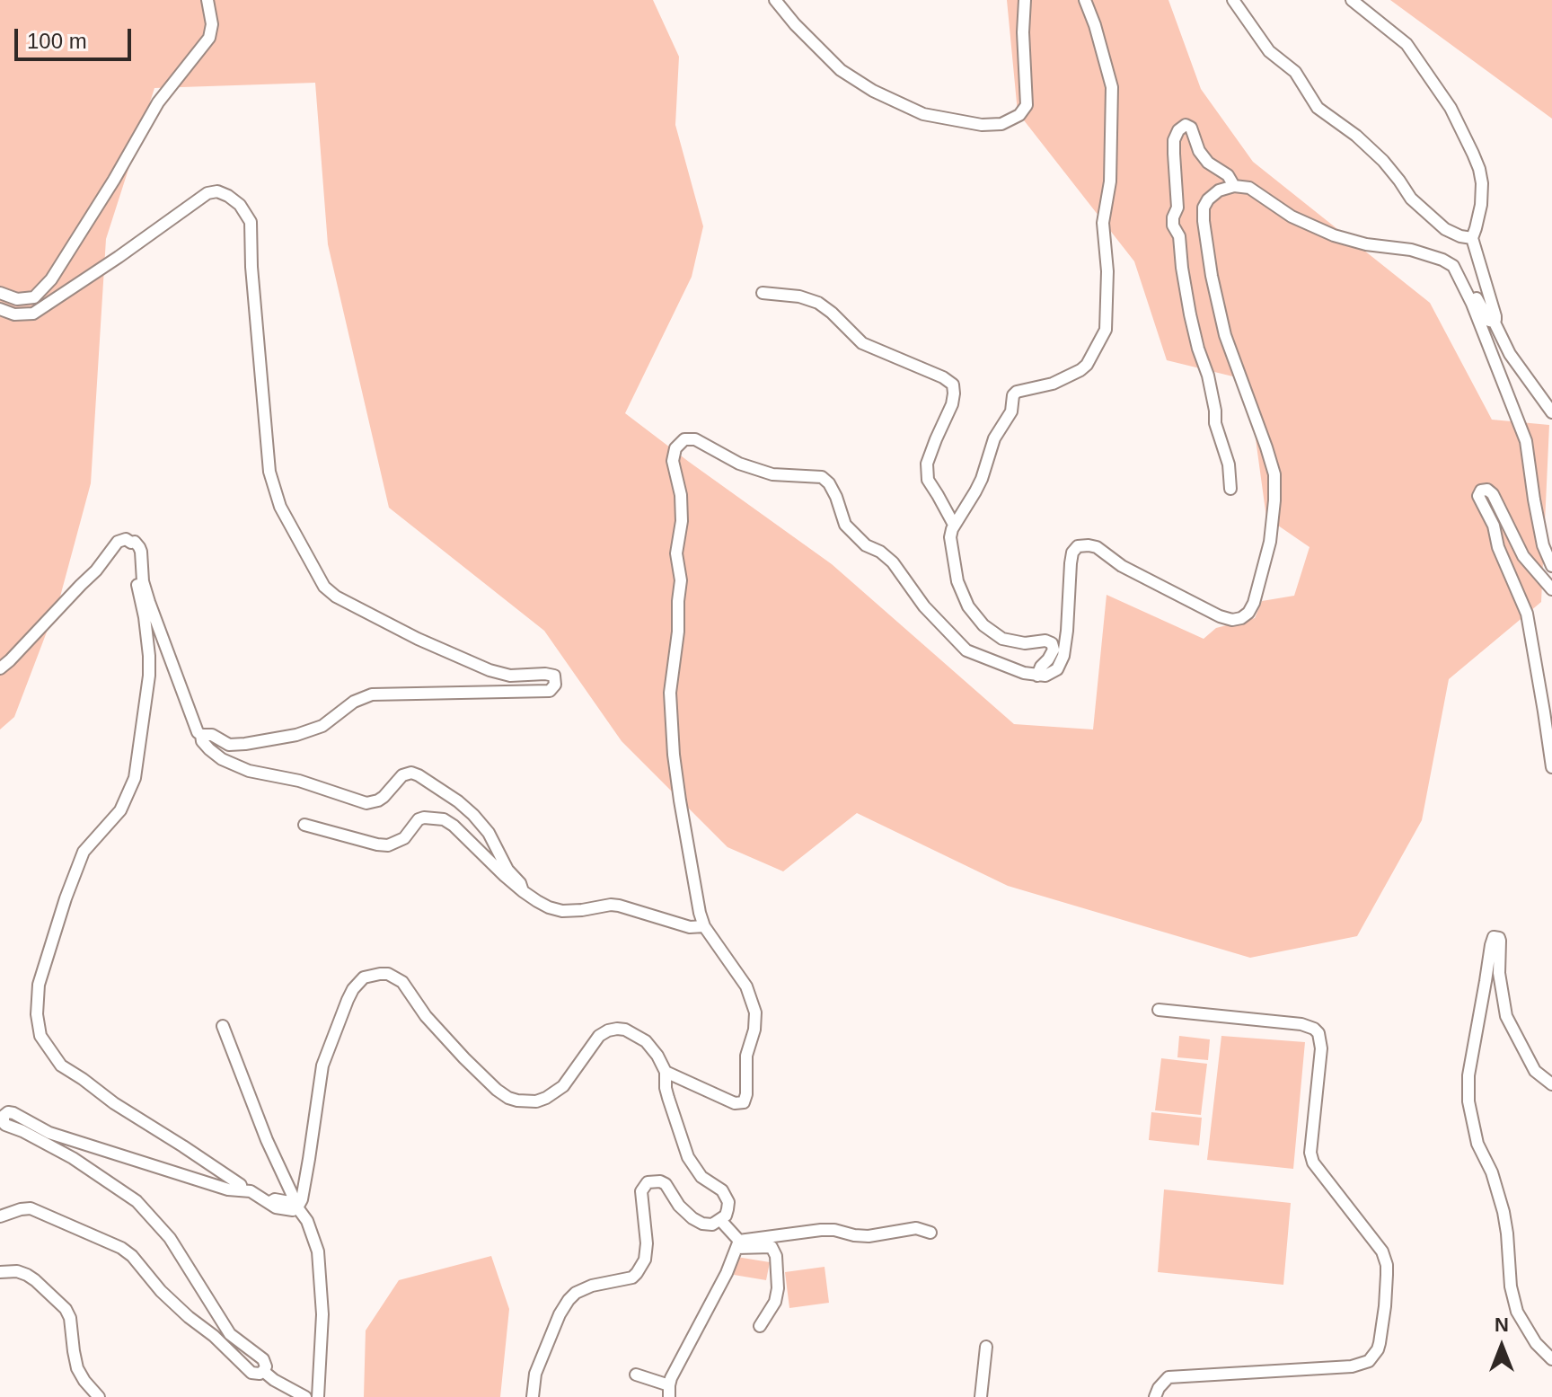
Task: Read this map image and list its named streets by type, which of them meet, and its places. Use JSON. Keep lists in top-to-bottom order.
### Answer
{
  "scale_bar": "100 m",
  "north": "top"
}
